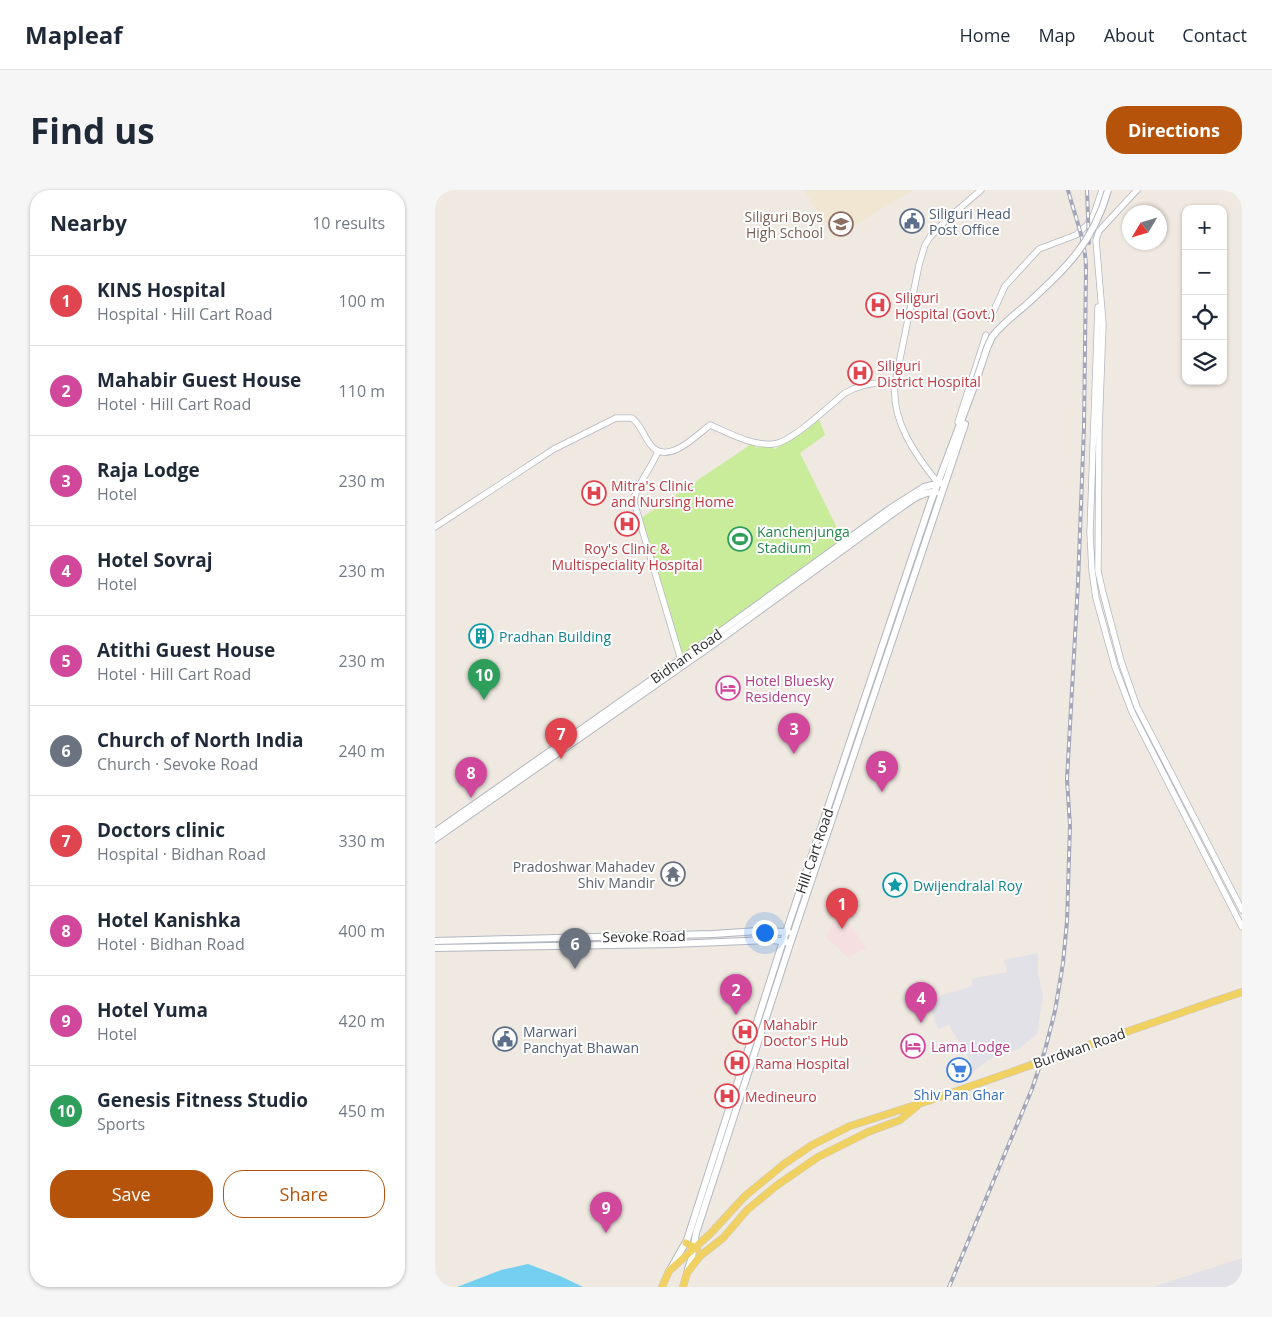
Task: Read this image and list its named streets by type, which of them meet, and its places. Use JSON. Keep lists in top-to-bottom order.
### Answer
{
  "streets": {
    "main road": [
      "Bidhan Road",
      "Hill Cart Road",
      "Sevoke Road",
      "Burdwan Road"
    ]
  },
  "crossings": [
    ["Bidhan Road", "Hill Cart Road"],
    ["Hill Cart Road", "Sevoke Road"],
    ["Hill Cart Road", "Burdwan Road"]
  ],
  "places": {
    "public building": ["Siliguri Head Post Office", "Marwari Panchyat Bhawan"],
    "school or university": ["Siliguri Boys High School"],
    "hospital": [
      "Siliguri Hospital (Govt.)",
      "Siliguri District Hospital",
      "Mitra's Clinic and Nursing Home",
      "Roy's Clinic & Multispeciality Hospital",
      "Mahabir Doctor's Hub",
      "Rama Hospital",
      "Medineuro"
    ],
    "sports": ["Kanchenjunga Stadium"],
    "building": ["Pradhan Building"],
    "hotel": ["Hotel Bluesky Residency", "Lama Lodge"],
    "temple": ["Pradoshwar Mahadev Shiv Mandir"],
    "place": ["Dwijendralal Roy"],
    "supermarket": ["Shiv Pan Ghar"]
  },
  "north": "bottom left",
  "page": {
    "header": "Mapleaf",
    "nav": [
      "Home",
      "Map",
      "About",
      "Contact"
    ],
    "buttons": [
      "Directions",
      ["Save", "Share"]
    ],
    "title": "Find us",
    "heading": ["Nearby", "10 results"],
    "map_buttons": ["+", "−"],
    "list": [
      {
        "mark": "1",
        "name": "KINS Hospital",
        "note": "Hospital · Hill Cart Road",
        "value": "100 m"
      },
      {
        "mark": "2",
        "name": "Mahabir Guest House",
        "note": "Hotel · Hill Cart Road",
        "value": "110 m"
      },
      {
        "mark": "3",
        "name": "Raja Lodge",
        "note": "Hotel",
        "value": "230 m"
      },
      {
        "mark": "4",
        "name": "Hotel Sovraj",
        "note": "Hotel",
        "value": "230 m"
      },
      {
        "mark": "5",
        "name": "Atithi Guest House",
        "note": "Hotel · Hill Cart Road",
        "value": "230 m"
      },
      {
        "mark": "6",
        "name": "Church of North India",
        "note": "Church · Sevoke Road",
        "value": "240 m"
      },
      {
        "mark": "7",
        "name": "Doctors clinic",
        "note": "Hospital · Bidhan Road",
        "value": "330 m"
      },
      {
        "mark": "8",
        "name": "Hotel Kanishka",
        "note": "Hotel · Bidhan Road",
        "value": "400 m"
      },
      {
        "mark": "9",
        "name": "Hotel Yuma",
        "note": "Hotel",
        "value": "420 m"
      },
      {
        "mark": "10",
        "name": "Genesis Fitness Studio",
        "note": "Sports",
        "value": "450 m"
      }
    ],
    "pins": [
      "10",
      "3",
      "7",
      "5",
      "8",
      "1",
      "6",
      "2",
      "4",
      "9"
    ]
  }
}
